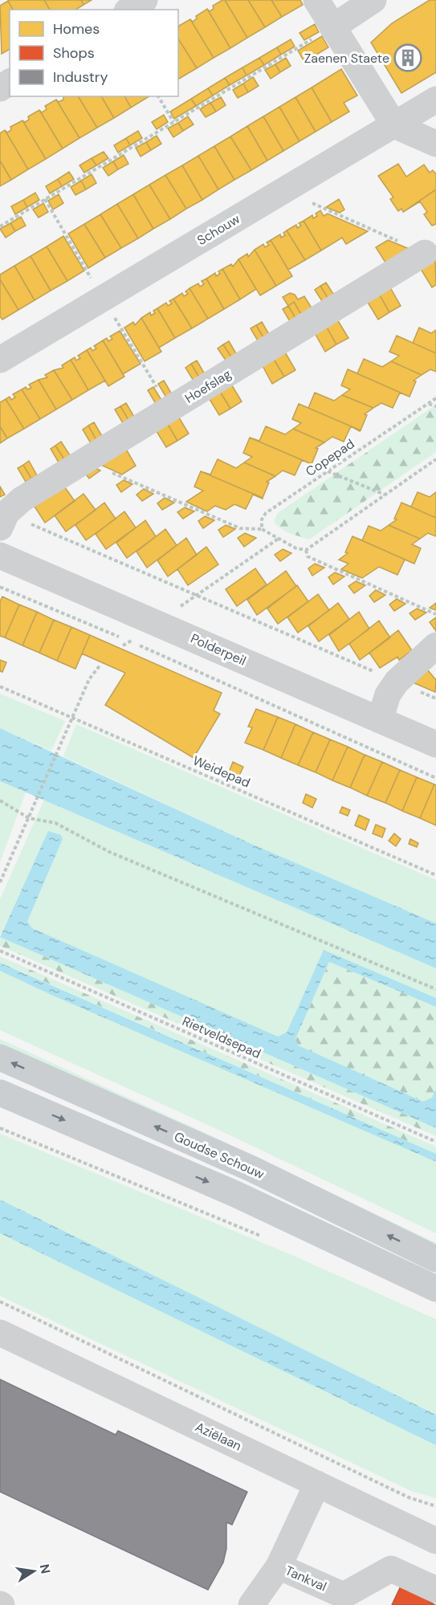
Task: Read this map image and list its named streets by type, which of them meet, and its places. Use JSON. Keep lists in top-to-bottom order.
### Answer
{
  "streets": {
    "main road": ["Goudse Schouw"],
    "street": [
      "Schouw",
      "Hoefslag",
      "Polderpeil",
      "Aziëlaan",
      "Tankval"
    ],
    "path": ["Copepad", "Weidepad", "Rietveldsepad"]
  },
  "crossings": [
    ["Aziëlaan", "Tankval"]
  ],
  "places": {
    "building": ["Zaenen Staete"]
  },
  "legend": ["Homes", "Shops", "Industry"],
  "north": "right"
}
